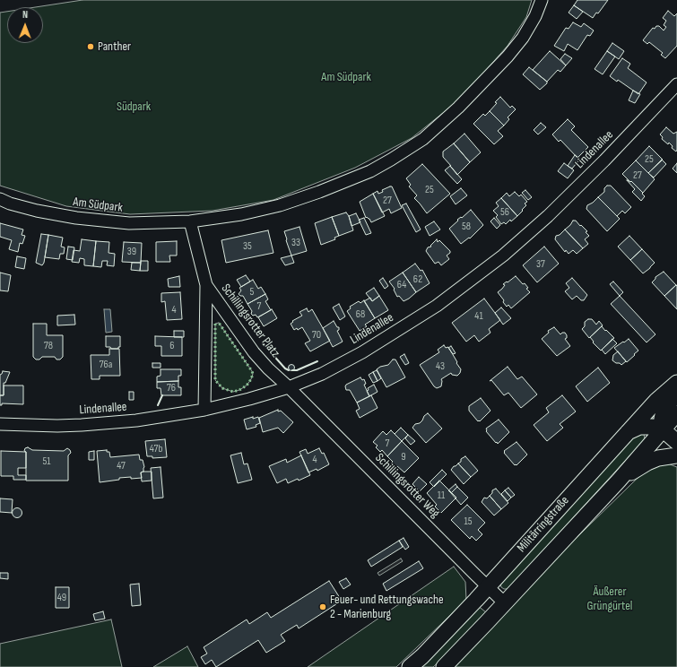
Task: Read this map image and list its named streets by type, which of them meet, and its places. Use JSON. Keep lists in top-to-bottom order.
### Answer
{
  "streets": {
    "main road": ["Militärringstraße"],
    "street": [
      "Lindenallee",
      "Am Südpark",
      "Schillingsrotter Platz",
      "Schillingsrotter Weg"
    ]
  },
  "crossings": [
    ["Lindenallee", "Schillingsrotter Platz"],
    ["Lindenallee", "Schillingsrotter Weg"],
    ["Am Südpark", "Schillingsrotter Platz"],
    ["Schillingsrotter Platz", "Schillingsrotter Weg"],
    ["Schillingsrotter Weg", "Militärringstraße"]
  ],
  "parks": ["Am Südpark", "Südpark", "Äußerer Grüngürtel"],
  "places": ["Panther", "Feuer- und Rettungswache 2 - Marienburg"],
  "house_numbers": [
    "25",
    "27",
    "25",
    "27",
    "56",
    "58",
    "33",
    "35",
    "39",
    "37",
    "62",
    "64",
    "5",
    "7",
    "4",
    "68",
    "41",
    "70",
    "78",
    "6",
    "76a",
    "43",
    "76",
    "7",
    "47b",
    "9",
    "4",
    "51",
    "47",
    "11",
    "15",
    "49"
  ],
  "north": "top"
}
